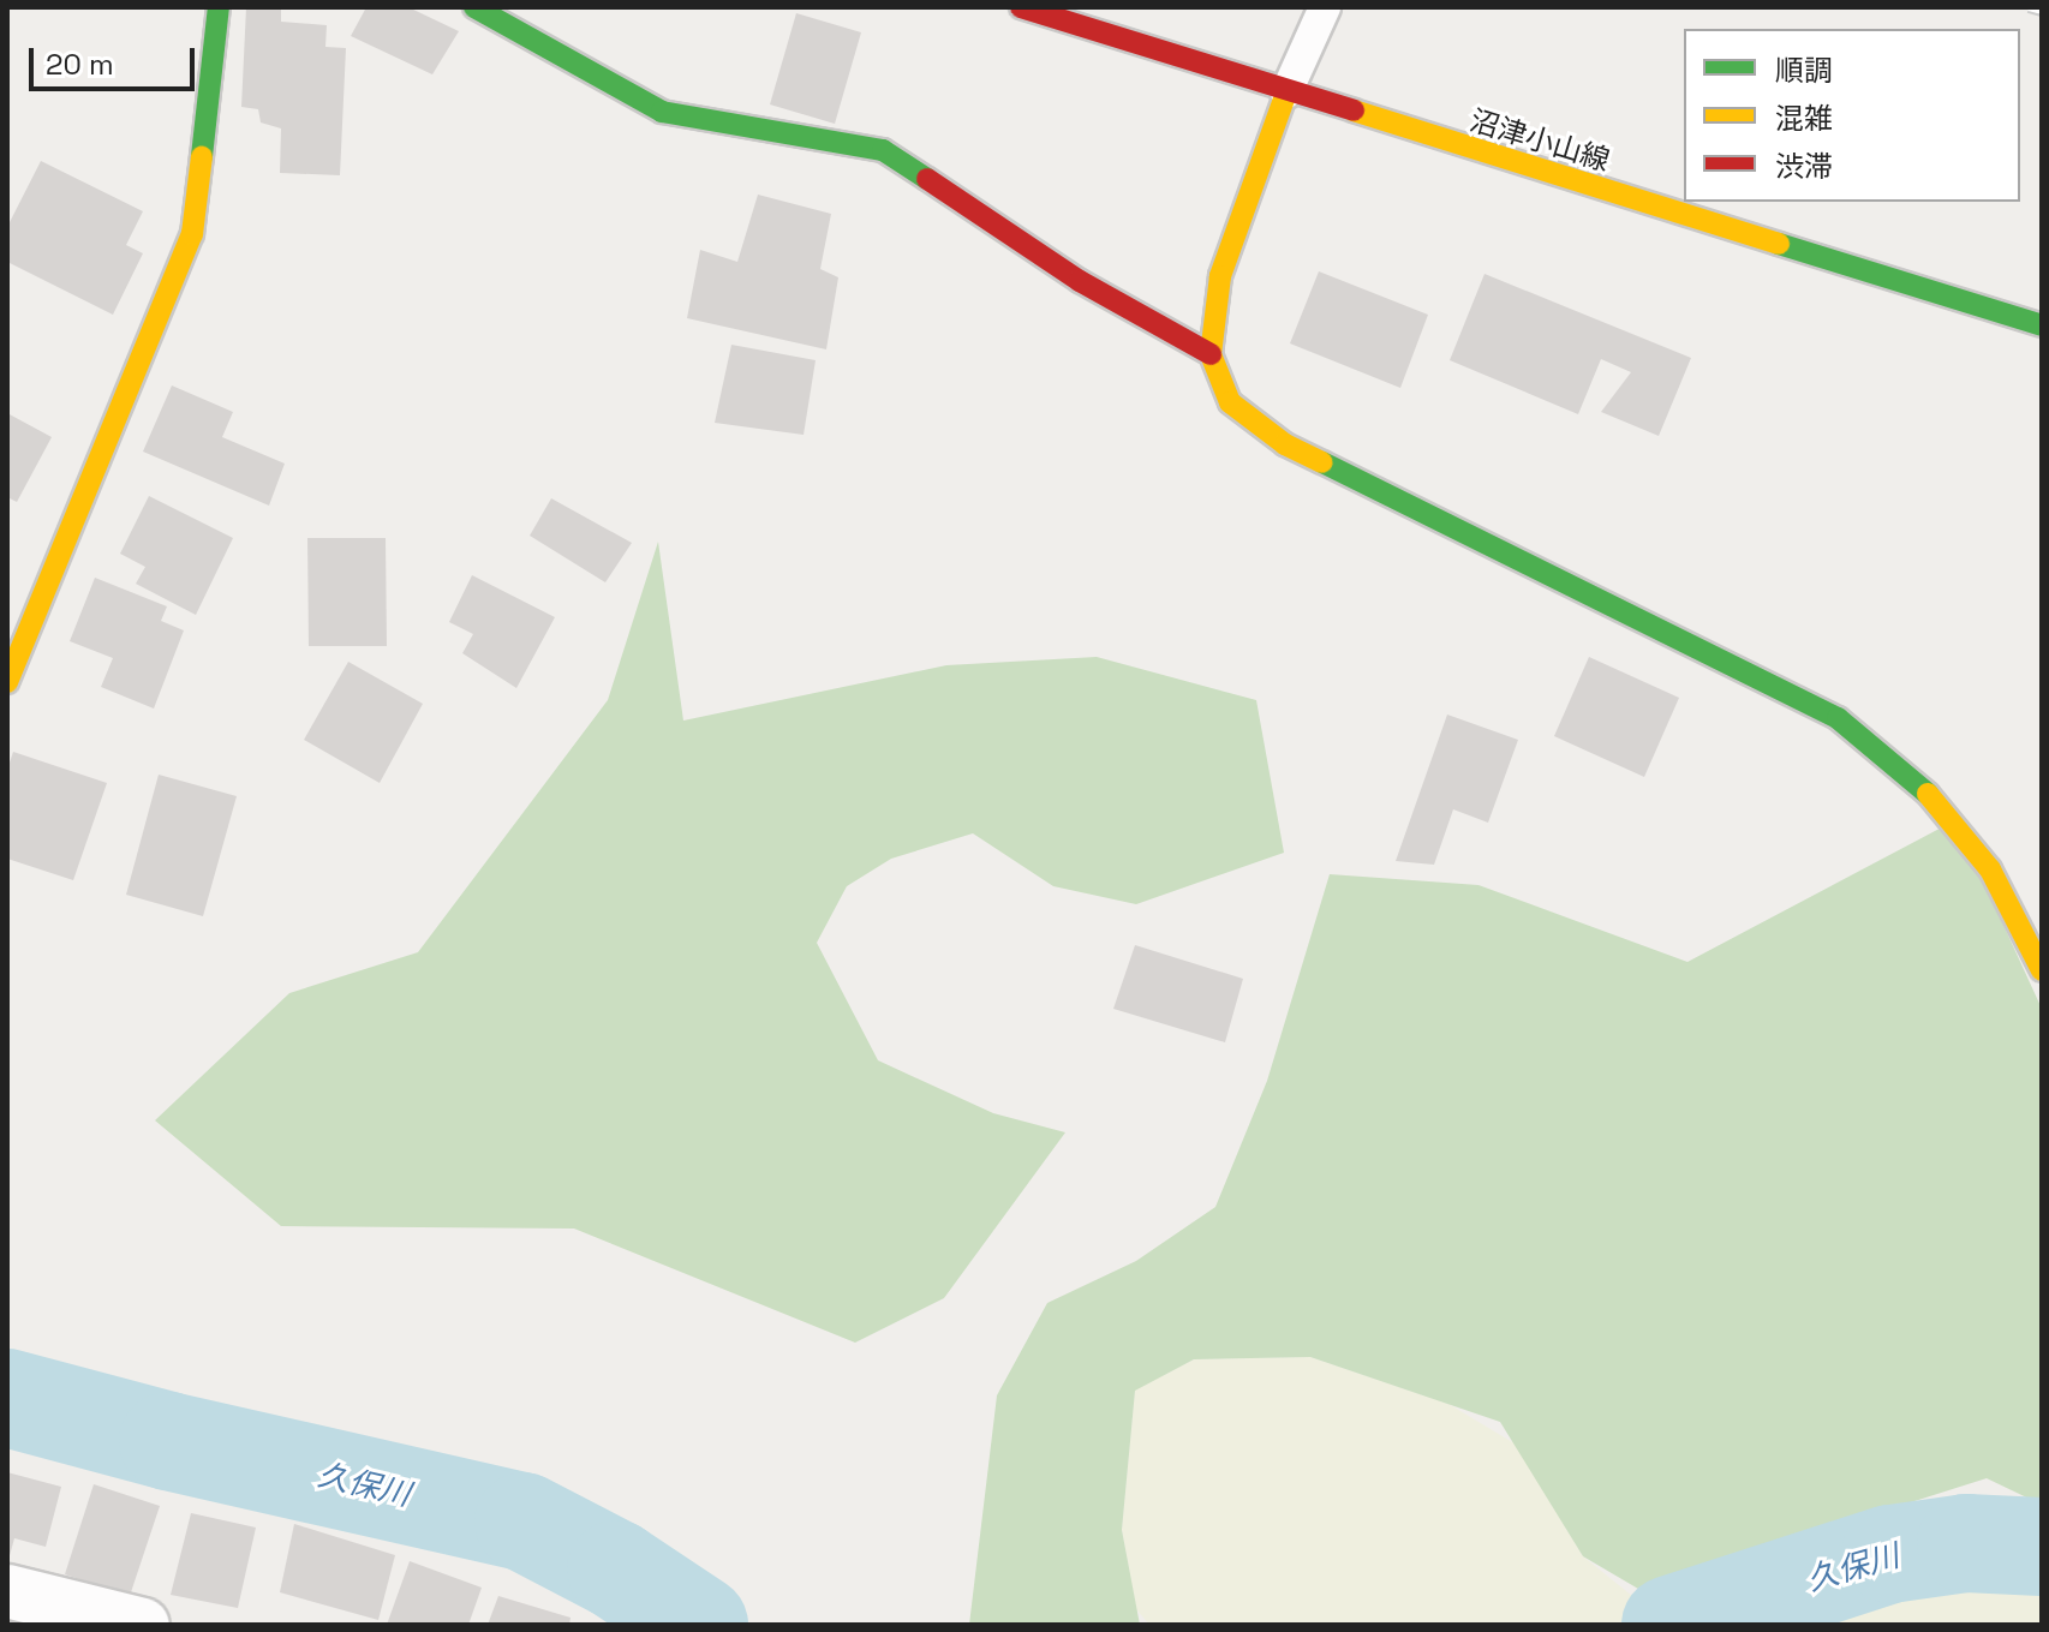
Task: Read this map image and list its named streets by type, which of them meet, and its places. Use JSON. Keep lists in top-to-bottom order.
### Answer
{
  "streets": {
    "street": ["沼津小山線"]
  },
  "water": ["久保川"],
  "legend": ["順調", "混雑", "渋滞"],
  "scale_bar": "20 m"
}
